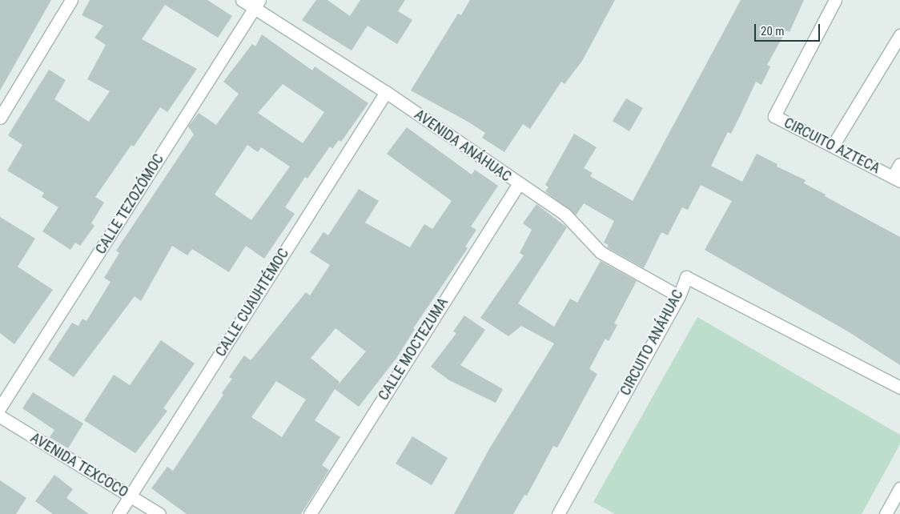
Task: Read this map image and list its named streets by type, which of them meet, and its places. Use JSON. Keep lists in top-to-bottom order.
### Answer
{
  "streets": {
    "street": [
      "AVENIDA ANÁHUAC",
      "CIRCUITO AZTECA",
      "CALLE TEZOZÓMOC",
      "CALLE CUAUHTÉMOC",
      "CIRCUITO ANÁHUAC",
      "CALLE MOCTEZUMA",
      "AVENIDA TEXCOCO"
    ]
  },
  "crossings": [
    ["AVENIDA ANÁHUAC", "CALLE TEZOZÓMOC"],
    ["AVENIDA ANÁHUAC", "CALLE CUAUHTÉMOC"],
    ["AVENIDA ANÁHUAC", "CIRCUITO ANÁHUAC"],
    ["AVENIDA ANÁHUAC", "CALLE MOCTEZUMA"],
    ["CALLE CUAUHTÉMOC", "AVENIDA TEXCOCO"]
  ],
  "scale_bar": "20 m"
}
